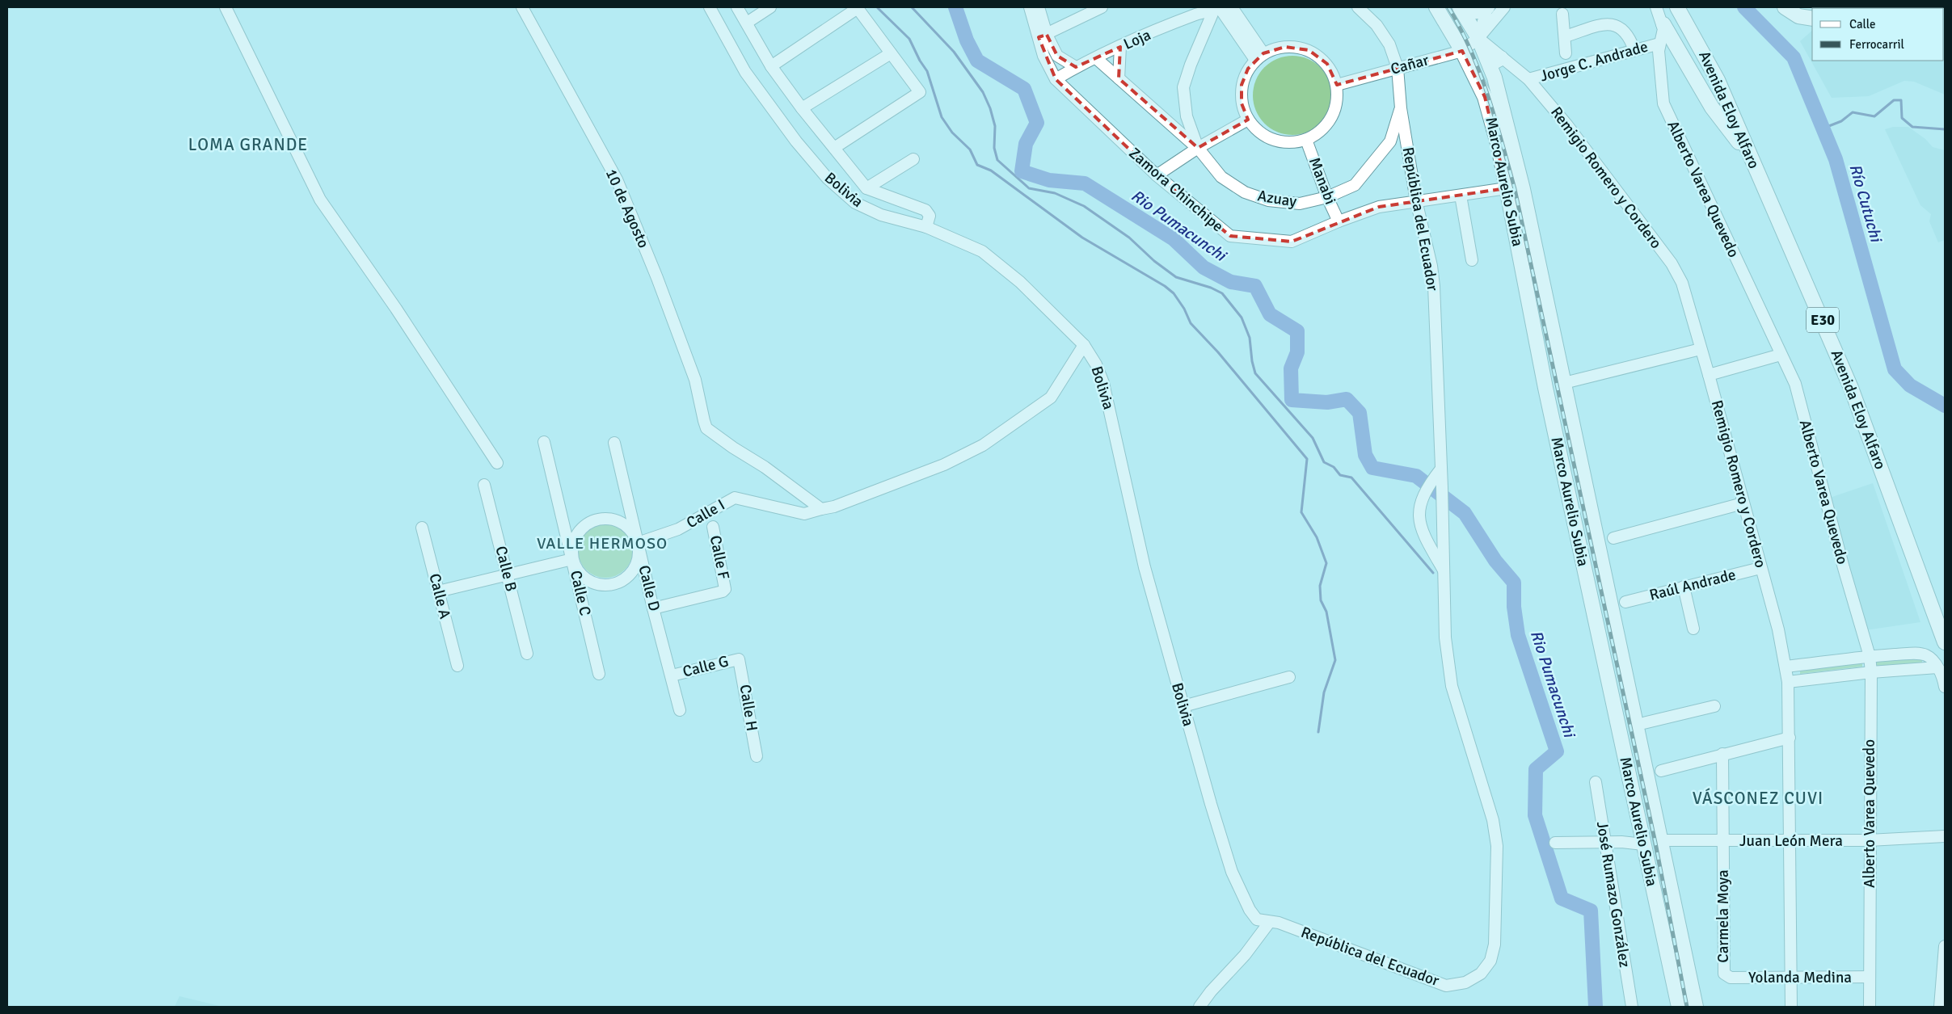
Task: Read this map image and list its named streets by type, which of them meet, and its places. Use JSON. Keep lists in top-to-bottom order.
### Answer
{
  "streets": {
    "main road": ["Avenida Eloy Alfaro", "Marco Aurelio Subia", "E30"],
    "street": [
      "Loja",
      "Jorge C. Andrade",
      "Cañar",
      "Remigio Romero y Cordero",
      "Manabi",
      "Alberto Varea Quevedo",
      "Bolivia",
      "Zamora Chinchipe",
      "Azuay",
      "10 de Agosto",
      "República del Ecuador",
      "Calle I",
      "Calle F",
      "Calle B",
      "Raúl Andrade",
      "Calle D",
      "Calle C",
      "Calle A",
      "Calle G",
      "Calle H",
      "Juan León Mera",
      "José Rumazo González",
      "Carmela Moya",
      "Yolanda Medina"
    ]
  },
  "crossings": [
    ["Loja", "Zamora Chinchipe"],
    ["Loja", "Azuay"],
    ["Jorge C. Andrade", "Remigio Romero y Cordero"],
    ["Jorge C. Andrade", "Alberto Varea Quevedo"],
    ["Cañar", "Manabi"],
    ["Cañar", "Marco Aurelio Subia"],
    ["Cañar", "República del Ecuador"],
    ["Remigio Romero y Cordero", "Marco Aurelio Subia"],
    ["Remigio Romero y Cordero", "Raúl Andrade"],
    ["Remigio Romero y Cordero", "Juan León Mera"],
    ["Remigio Romero y Cordero", "Yolanda Medina"],
    ["Manabi", "Zamora Chinchipe"],
    ["Manabi", "Azuay"],
    ["Marco Aurelio Subia", "Zamora Chinchipe"],
    ["Marco Aurelio Subia", "Juan León Mera"],
    ["Alberto Varea Quevedo", "Juan León Mera"],
    ["Alberto Varea Quevedo", "Yolanda Medina"],
    ["Bolivia", "República del Ecuador"],
    ["Bolivia", "Calle I"],
    ["Zamora Chinchipe", "República del Ecuador"],
    ["Azuay", "República del Ecuador"],
    ["10 de Agosto", "Calle I"],
    ["Calle I", "Calle D"],
    ["Calle I", "Calle C"],
    ["Calle F", "Calle D"],
    ["Calle D", "Calle C"],
    ["Calle D", "Calle G"],
    ["Calle G", "Calle H"],
    ["Juan León Mera", "Carmela Moya"],
    ["Carmela Moya", "Yolanda Medina"]
  ],
  "districts": ["LOMA GRANDE", "VALLE HERMOSO", "VÁSCONEZ CUVI"],
  "water": ["Río Cutuchi", "Rio Pumacunchi"],
  "legend": ["Calle", "Ferrocarril"]
}
